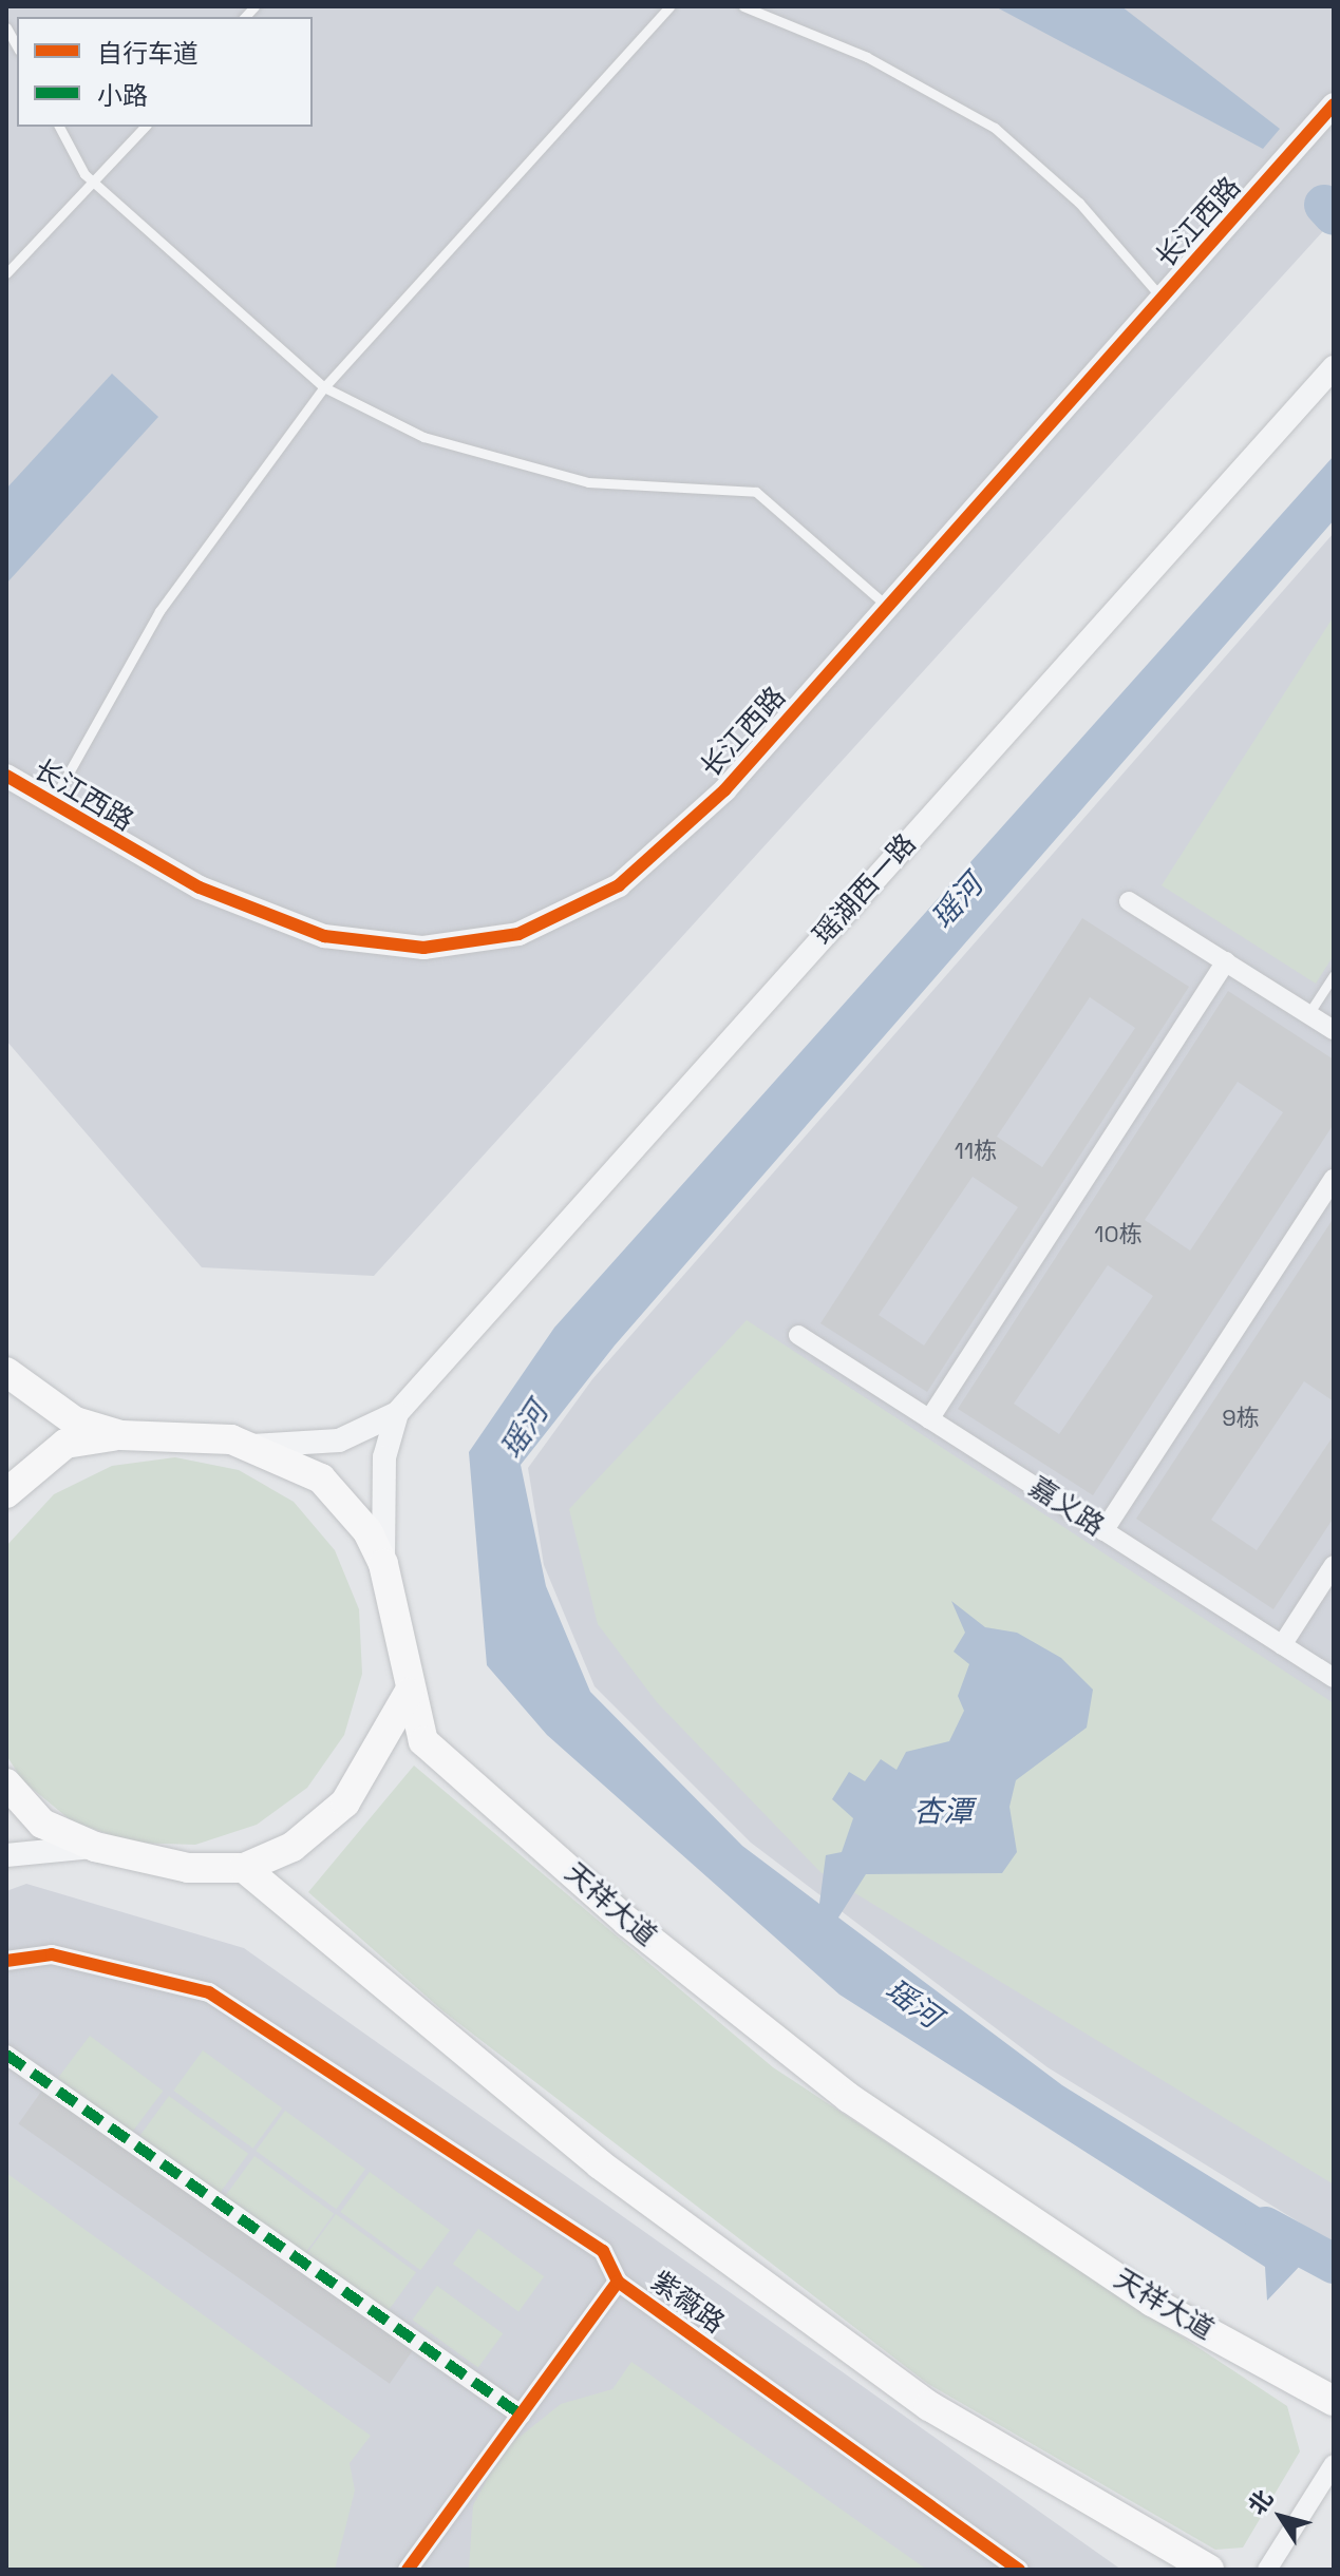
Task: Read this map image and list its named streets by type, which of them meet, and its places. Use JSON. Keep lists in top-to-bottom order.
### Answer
{
  "streets": {
    "main road": ["天祥大道"],
    "street": [
      "长江西路",
      "瑶湖西一路",
      "嘉义路",
      "紫薇路"
    ]
  },
  "water": ["瑶河", "杏潭"],
  "house_numbers": ["11栋", "10栋", "9栋"],
  "legend": ["自行车道", "小路"],
  "north": "top left"
}
